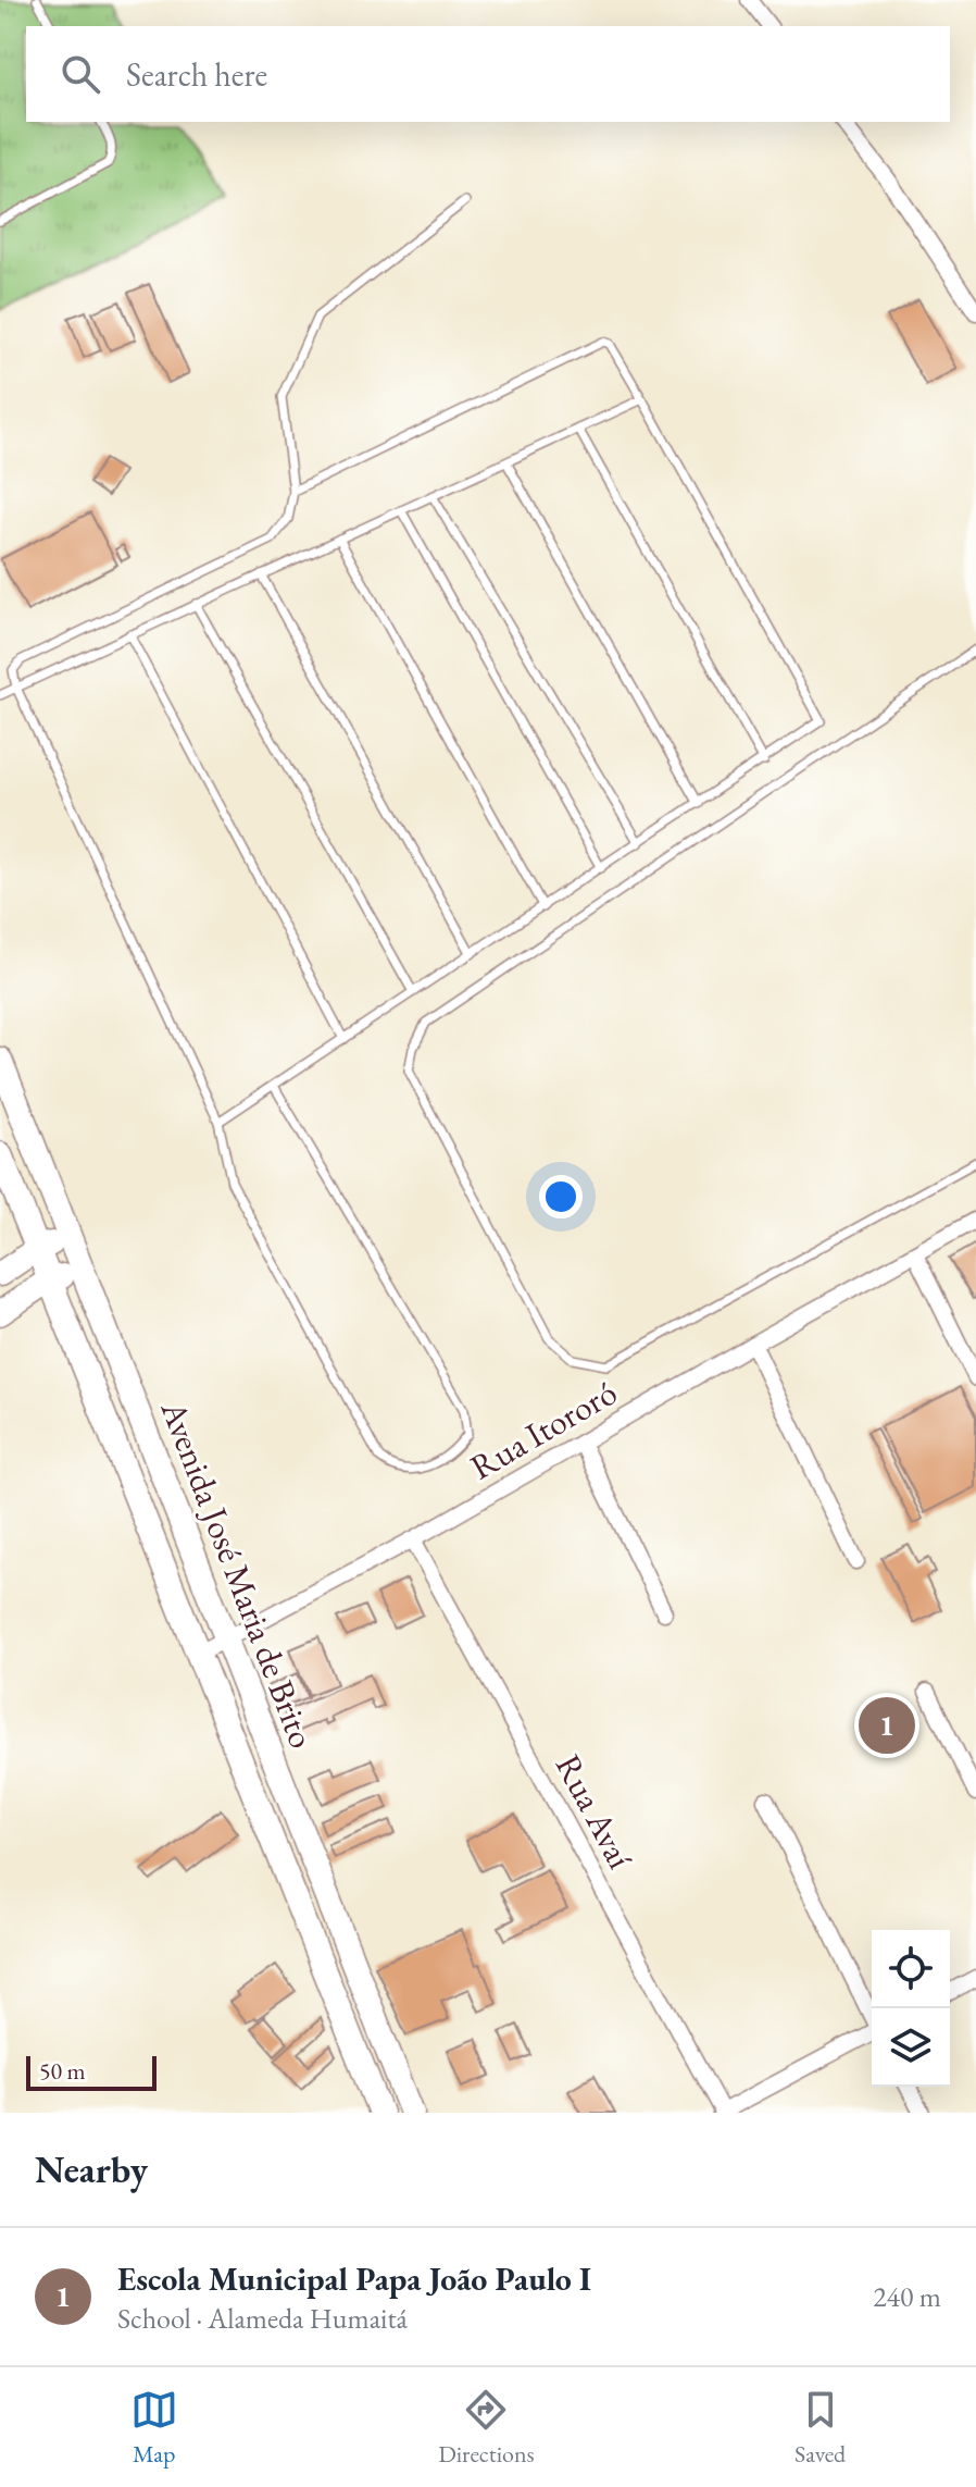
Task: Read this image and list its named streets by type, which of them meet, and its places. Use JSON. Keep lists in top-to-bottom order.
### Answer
{
  "streets": {
    "main road": ["Avenida José Maria de Brito"],
    "street": ["Rua Itororó", "Rua Avaí"]
  },
  "crossings": [
    ["Rua Itororó", "Avenida José Maria de Brito"],
    ["Rua Itororó", "Rua Avaí"]
  ],
  "scale_bar": "50 m",
  "page": {
    "search": "Search here",
    "pins": "1",
    "scale": "50 m",
    "heading": "Nearby",
    "list": [
      {
        "mark": "1",
        "name": "Escola Municipal Papa João Paulo I",
        "note": "School · Alameda Humaitá",
        "value": "240 m"
      }
    ],
    "nav": ["Map", "Directions", "Saved"]
  }
}
